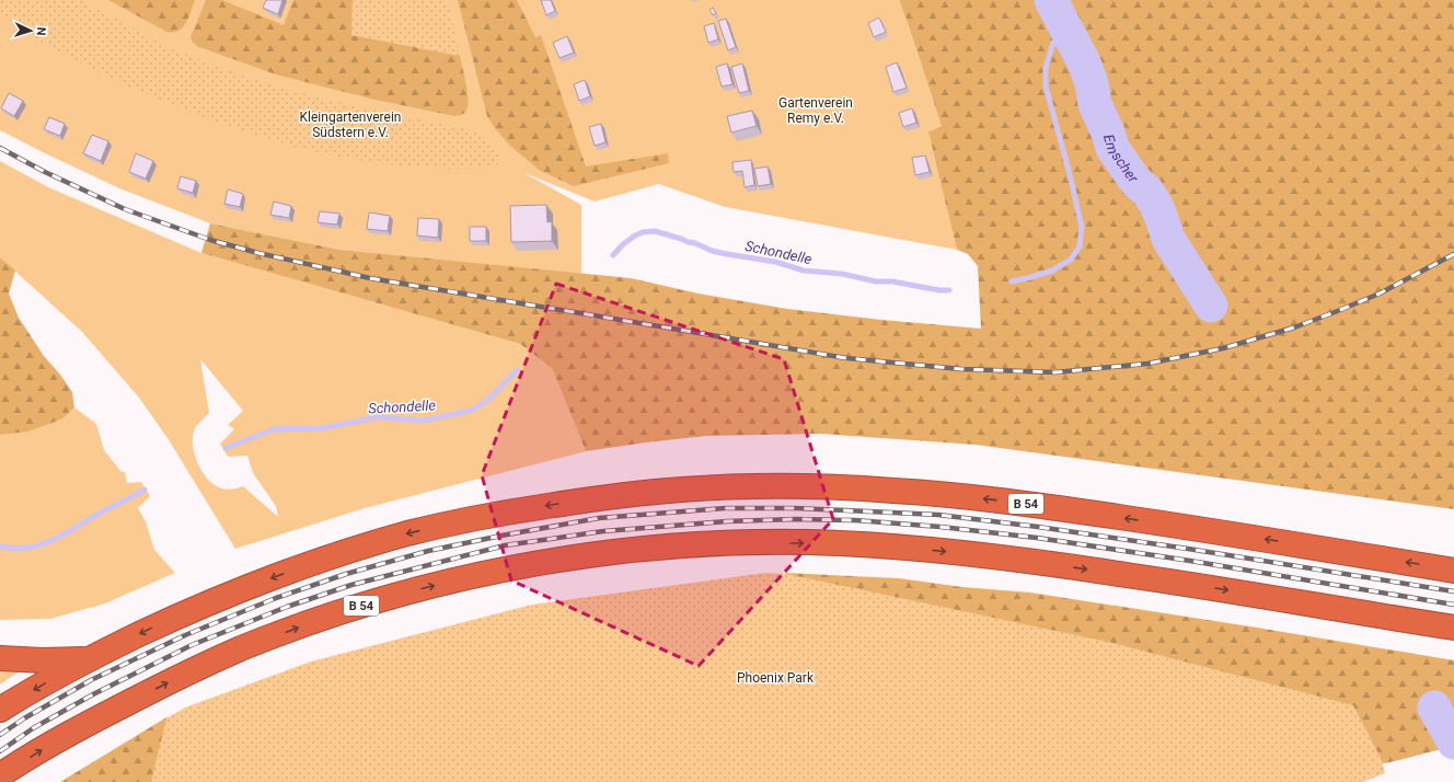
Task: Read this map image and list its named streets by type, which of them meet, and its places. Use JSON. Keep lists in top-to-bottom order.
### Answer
{
  "streets": {
    "highway": ["B 54"]
  },
  "water": ["Emscher", "Schondelle"],
  "parks": ["Gartenverein Remy e.V.", "Kleingartenverein Südstern e.V.", "Phoenix Park"],
  "north": "right"
}
